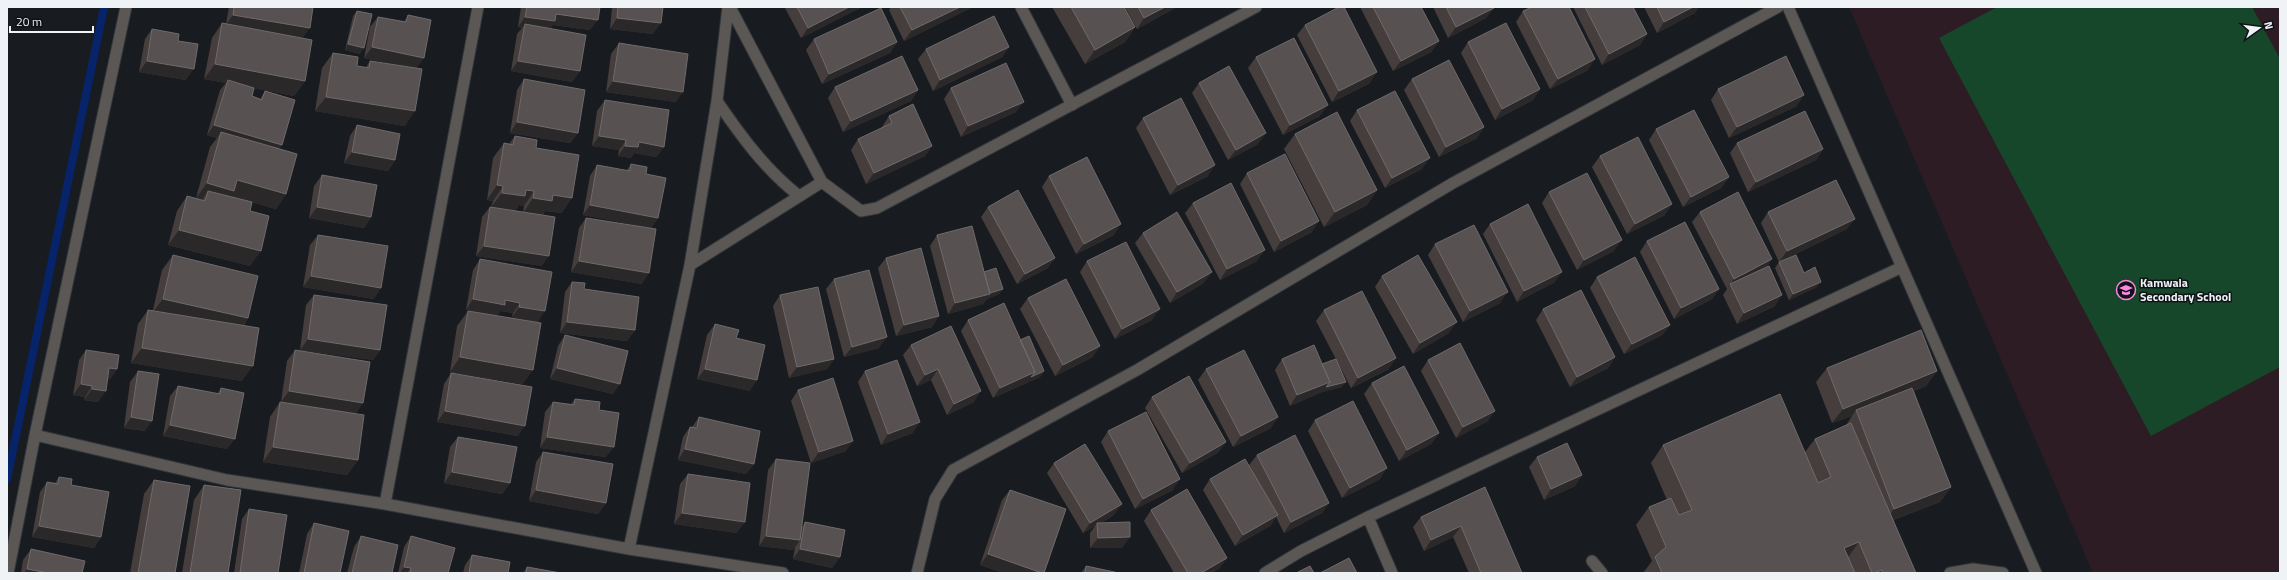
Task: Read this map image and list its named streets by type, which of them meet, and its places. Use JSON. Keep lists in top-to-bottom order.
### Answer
{
  "places": {
    "school or university": ["Kamwala Secondary School"]
  },
  "scale_bar": "20 m",
  "north": "right"
}
